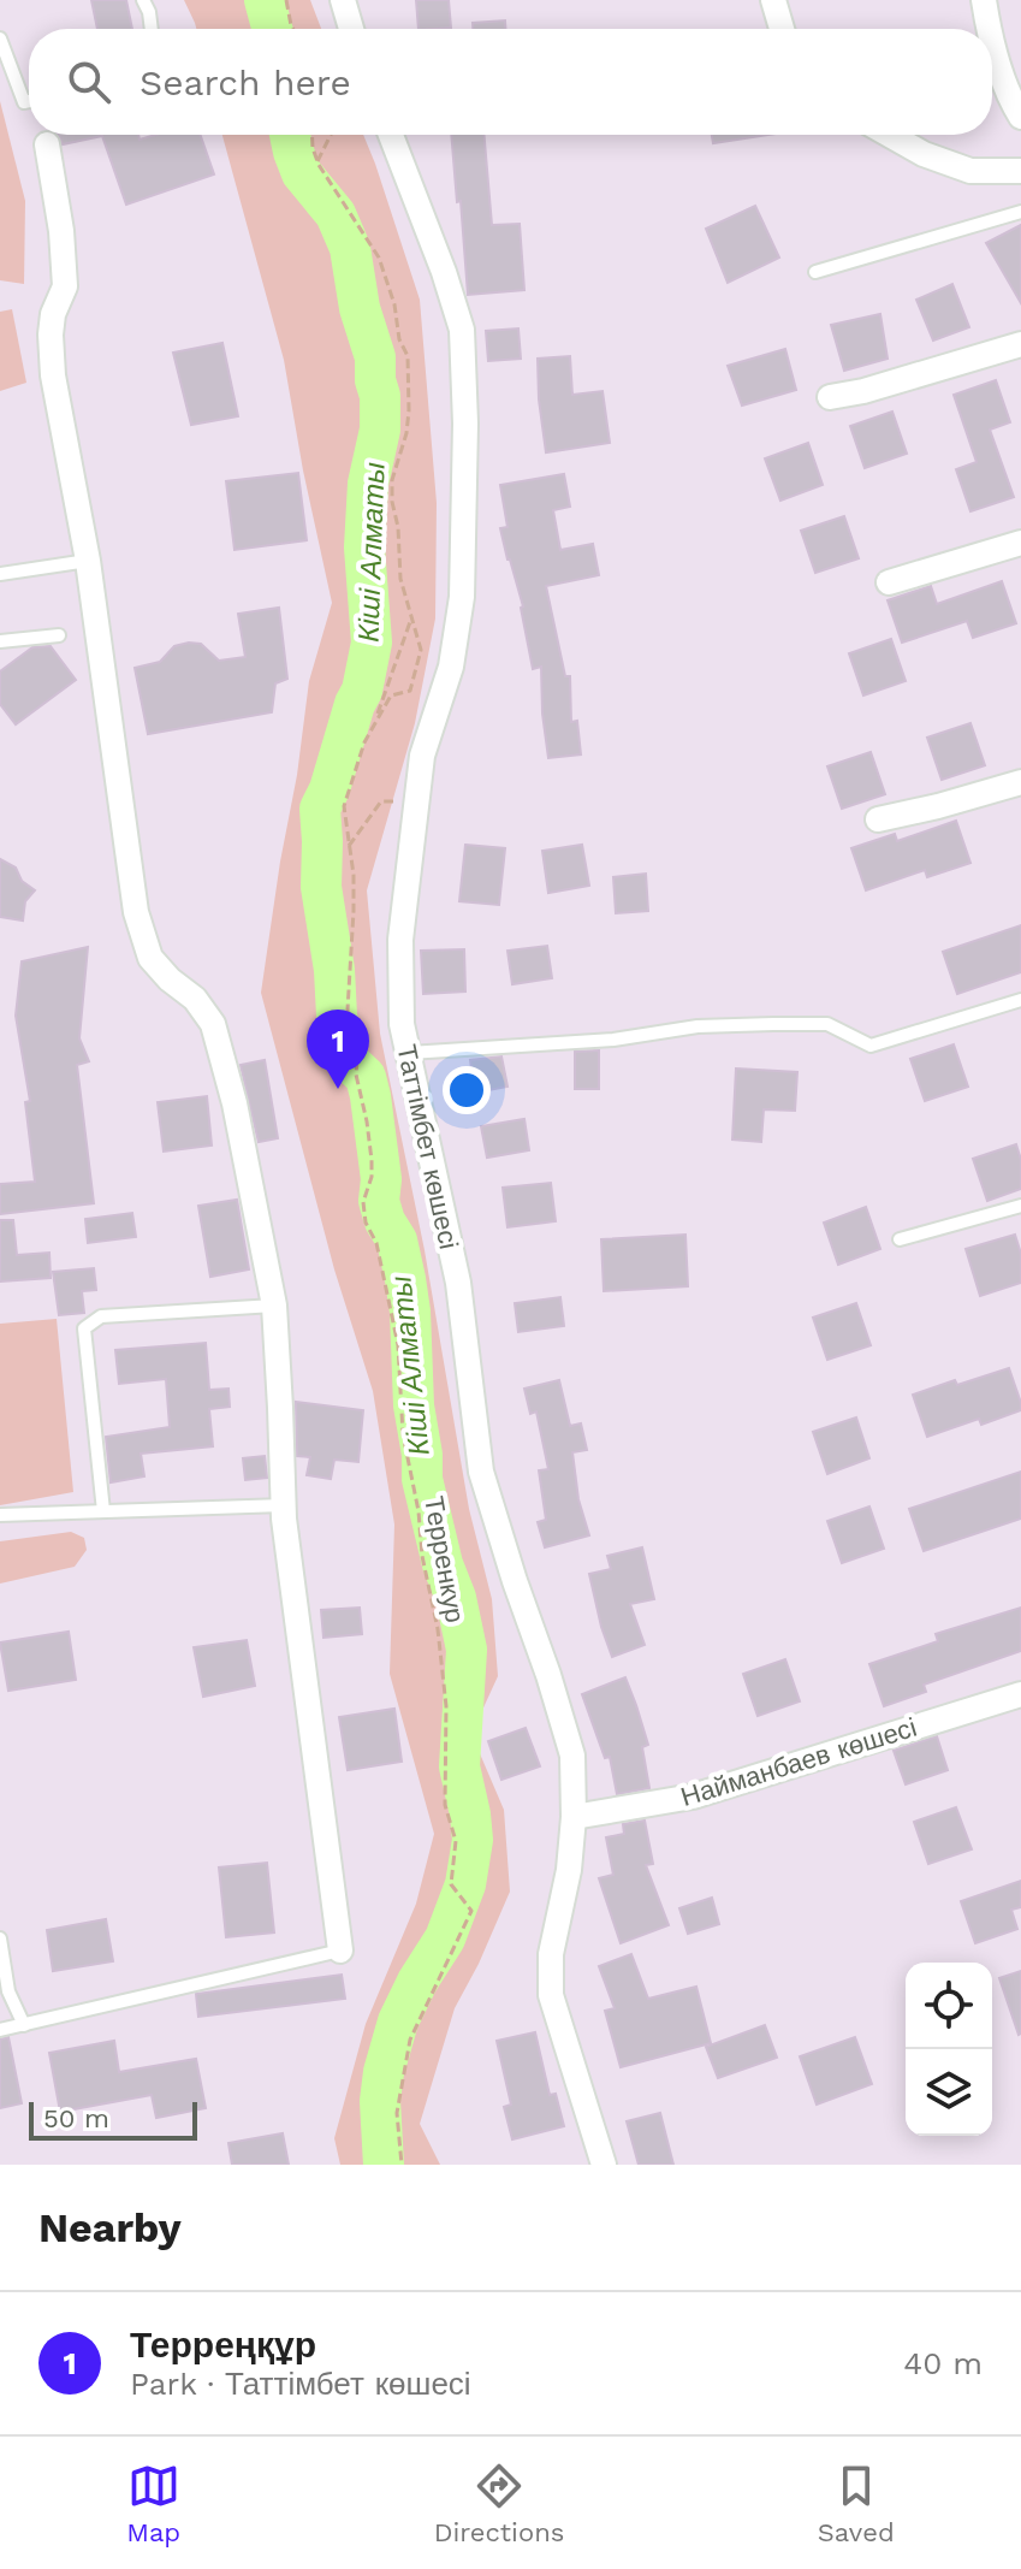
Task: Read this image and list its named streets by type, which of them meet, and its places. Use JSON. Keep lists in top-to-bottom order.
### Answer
{
  "streets": {
    "street": ["Таттімбет көшесі", "Найманбаев көшесі"],
    "path": ["Терренкур"]
  },
  "crossings": [
    ["Таттімбет көшесі", "Найманбаев көшесі"]
  ],
  "water": ["Кіші Алматы"],
  "scale_bar": "50 m",
  "page": {
    "search": "Search here",
    "pins": "1",
    "scale": "50 m",
    "heading": "Nearby",
    "list": [
      {
        "mark": "1",
        "name": "Терреңқұр",
        "note": "Park · Таттімбет көшесі",
        "value": "40 m"
      }
    ],
    "nav": ["Map", "Directions", "Saved"]
  }
}
